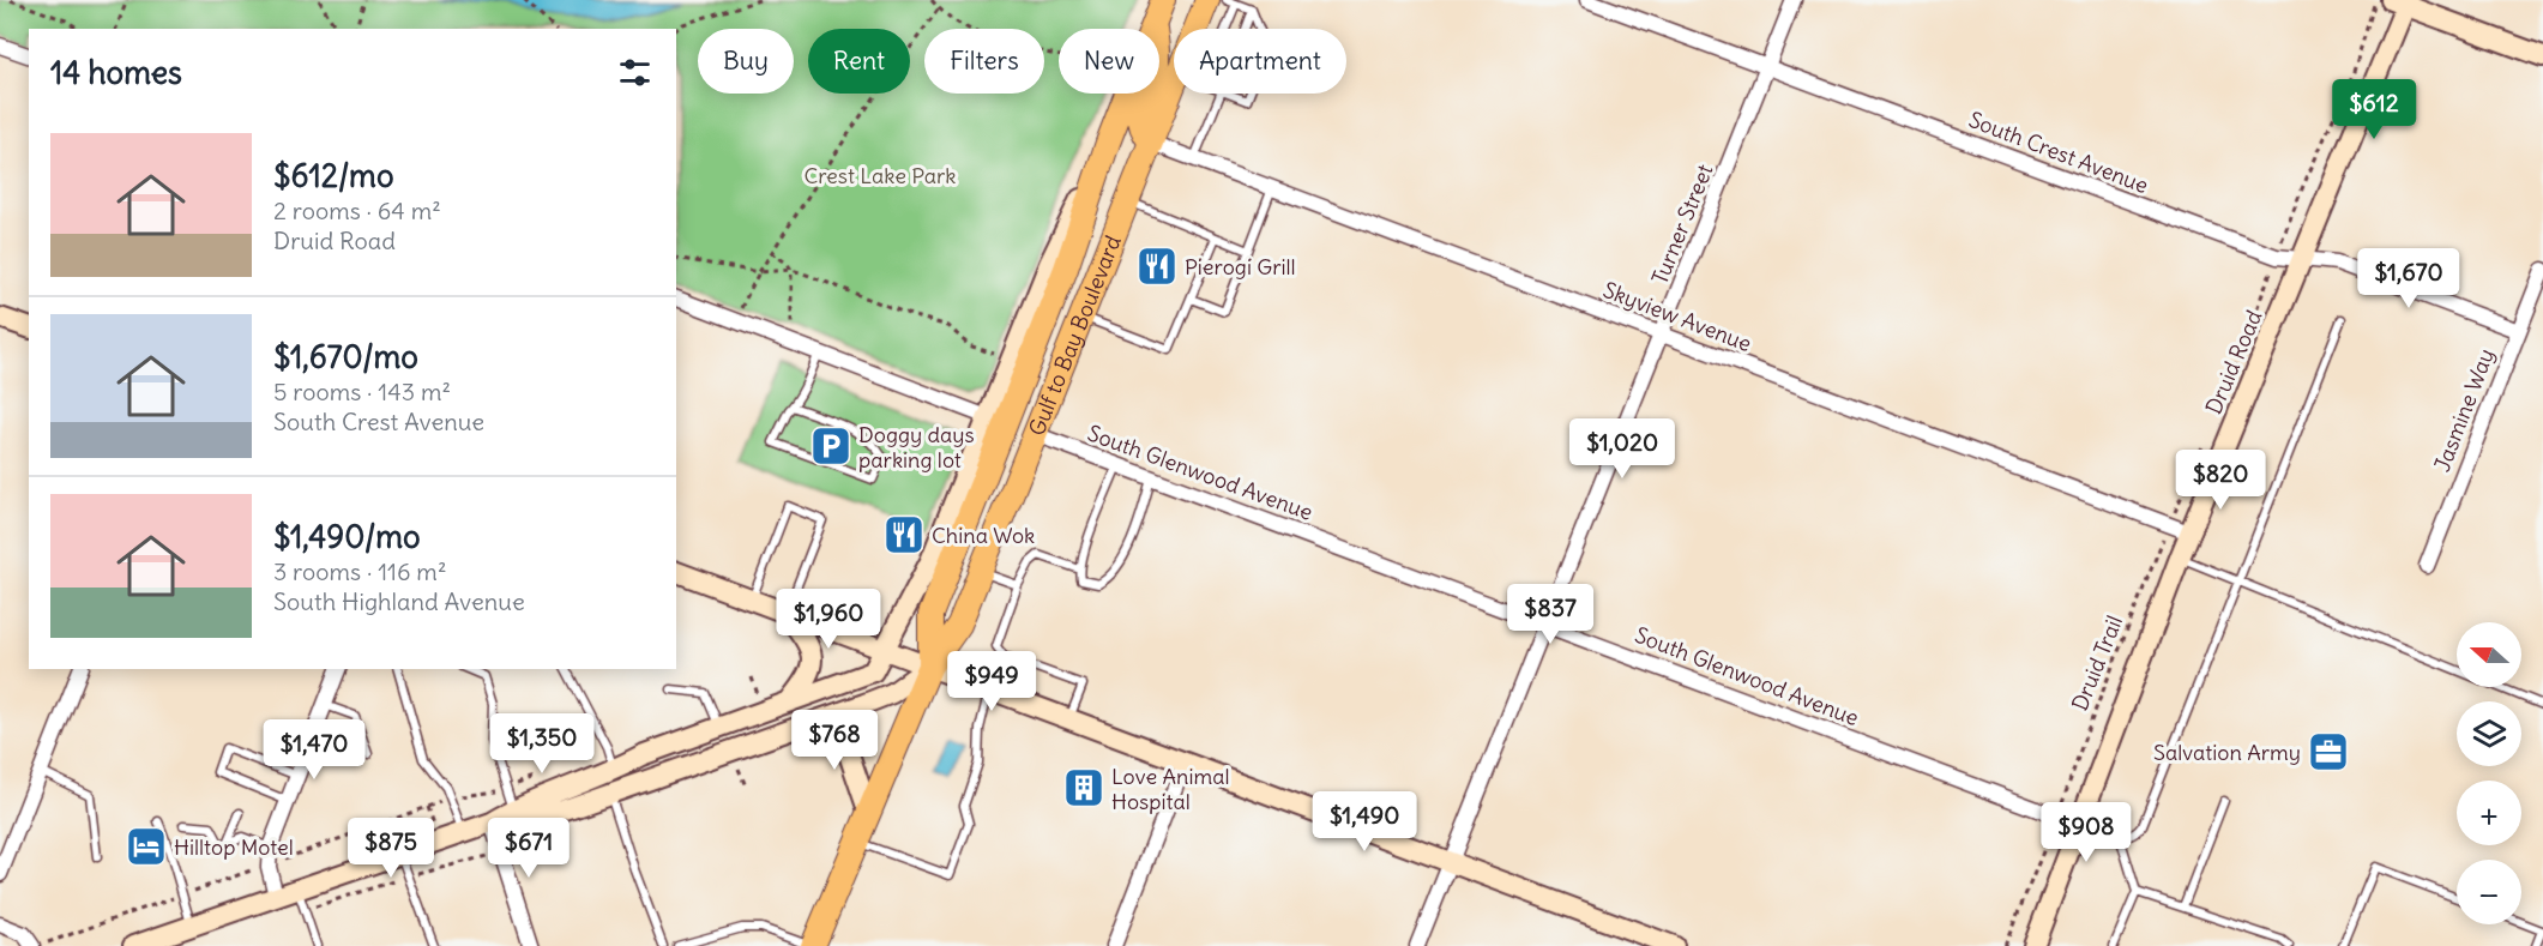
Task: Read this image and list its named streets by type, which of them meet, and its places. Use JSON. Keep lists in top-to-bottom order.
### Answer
{
  "streets": {
    "main road": ["Gulf to Bay Boulevard"],
    "street": [
      "South Crest Avenue",
      "Turner Street",
      "Skyview Avenue",
      "Druid Road",
      "Jasmine Way",
      "South Glenwood Avenue"
    ],
    "path": ["Druid Trail"]
  },
  "crossings": [
    ["South Crest Avenue", "Turner Street"],
    ["South Crest Avenue", "Druid Road"],
    ["South Crest Avenue", "Jasmine Way"],
    ["Turner Street", "Skyview Avenue"],
    ["Turner Street", "South Glenwood Avenue"],
    ["Skyview Avenue", "Gulf to Bay Boulevard"],
    ["Skyview Avenue", "Druid Road"],
    ["Gulf to Bay Boulevard", "South Glenwood Avenue"],
    ["Druid Road", "South Glenwood Avenue"]
  ],
  "parks": ["Crest Lake Park"],
  "places": {
    "restaurant": ["Pierogi Grill", "China Wok"],
    "parking": ["Doggy days parking lot"],
    "office": ["Salvation Army"],
    "building": ["Love Animal Hospital"],
    "hotel": ["Hilltop Motel"]
  },
  "north": "left",
  "page": {
    "chip": [
      "Buy",
      "Rent",
      "Filters",
      "New",
      "Apartment"
    ],
    "heading": "14 homes",
    "price": [
      "$612",
      "$1,670",
      "$1,020",
      "$820",
      "$837",
      "$1,960",
      "$949",
      "$768",
      "$1,350",
      "$1,470",
      "$1,490",
      "$908",
      "$875",
      "$671"
    ],
    "list": [
      {
        "name": "$612/mo",
        "note": "2 rooms · 64 m² · Druid Road"
      },
      {
        "name": "$1,670/mo",
        "note": "5 rooms · 143 m² · South Crest Avenue"
      },
      {
        "name": "$1,490/mo",
        "note": "3 rooms · 116 m² · South Highland Avenue"
      }
    ],
    "map_buttons": ["+", "−"]
  }
}
